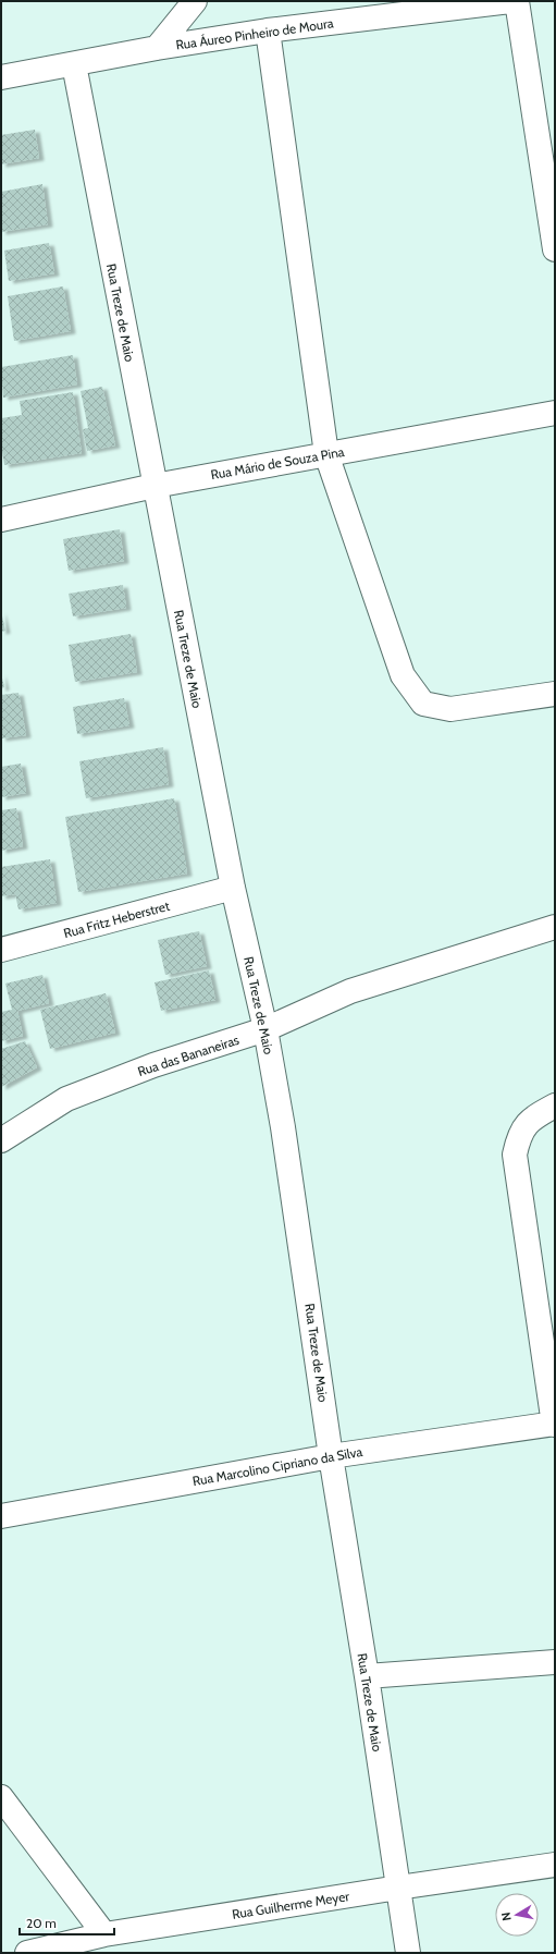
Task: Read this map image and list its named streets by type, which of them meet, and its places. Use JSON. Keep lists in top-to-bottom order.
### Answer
{
  "streets": {
    "street": [
      "Rua Áureo Pinheiro de Moura",
      "Rua Treze de Maio",
      "Rua Mário de Souza Pina",
      "Rua Fritz Heberstret",
      "Rua das Bananeiras",
      "Rua Marcolino Cipriano da Silva",
      "Rua Guilherme Meyer"
    ]
  },
  "crossings": [
    ["Rua Áureo Pinheiro de Moura", "Rua Treze de Maio"],
    ["Rua Treze de Maio", "Rua Mário de Souza Pina"],
    ["Rua Treze de Maio", "Rua Fritz Heberstret"],
    ["Rua Treze de Maio", "Rua das Bananeiras"],
    ["Rua Treze de Maio", "Rua Marcolino Cipriano da Silva"],
    ["Rua Treze de Maio", "Rua Guilherme Meyer"]
  ],
  "scale_bar": "20 m",
  "north": "left"
}
